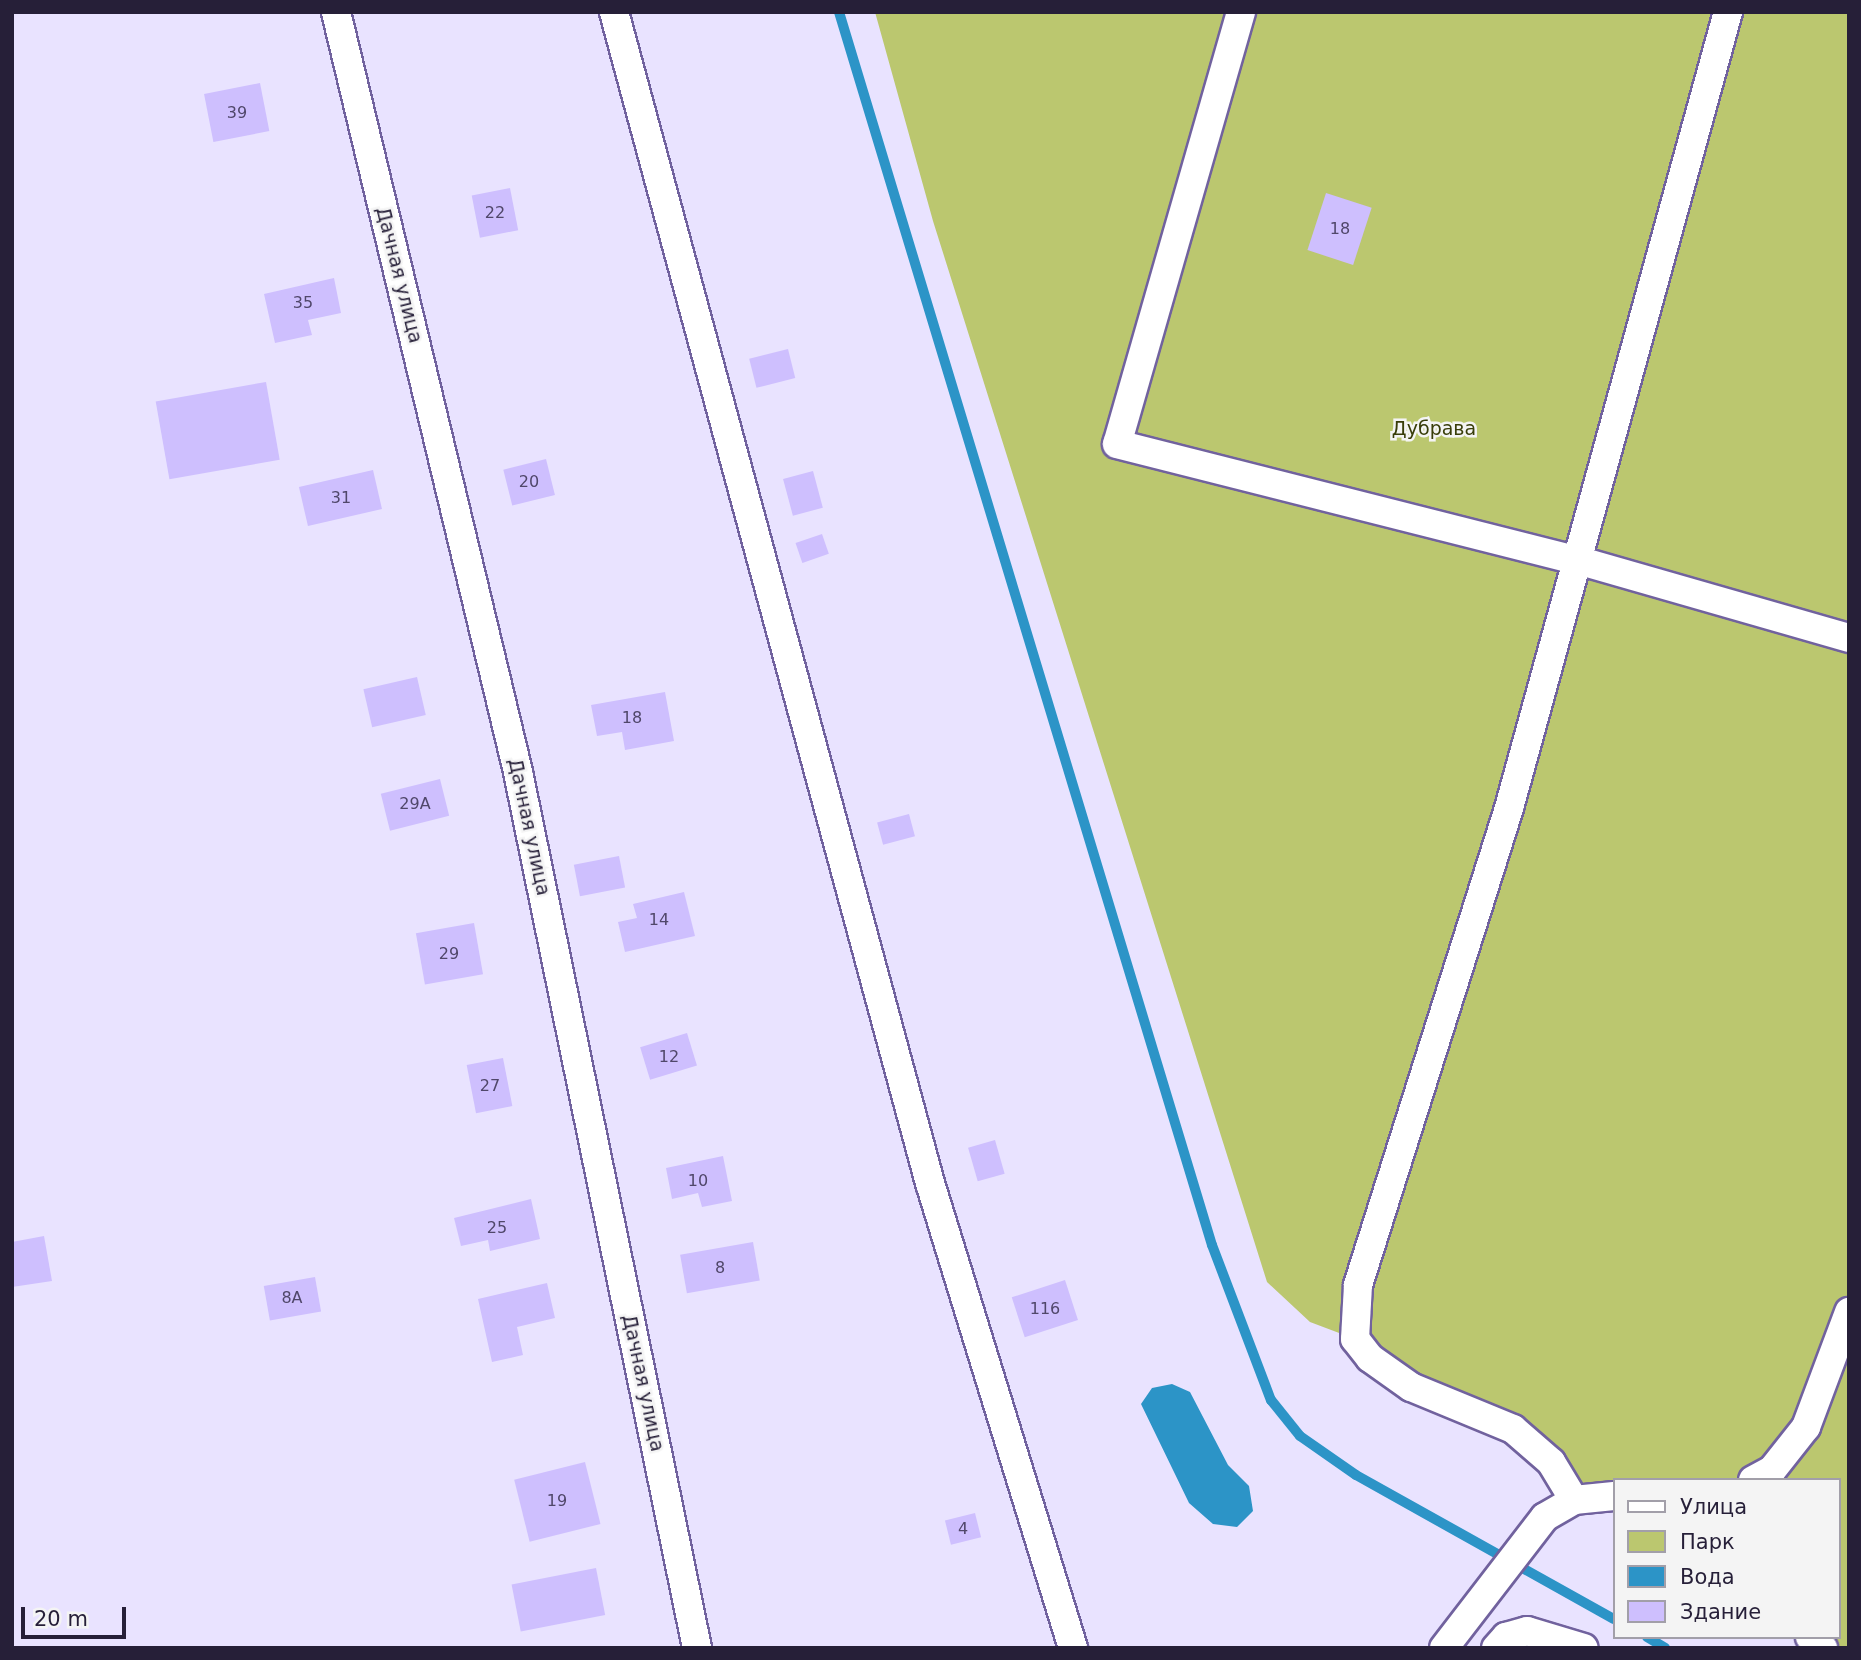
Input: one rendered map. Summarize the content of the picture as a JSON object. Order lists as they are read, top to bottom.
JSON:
{
  "streets": {
    "street": ["Дачная улица"]
  },
  "parks": ["Дубрава"],
  "house_numbers": [
    "39",
    "22",
    "18",
    "35",
    "20",
    "31",
    "18",
    "29А",
    "14",
    "29",
    "12",
    "27",
    "10",
    "25",
    "8",
    "8А",
    "116",
    "19",
    "4"
  ],
  "legend": [
    "Улица",
    "Парк",
    "Вода",
    "Здание"
  ],
  "scale_bar": "20 m"
}
